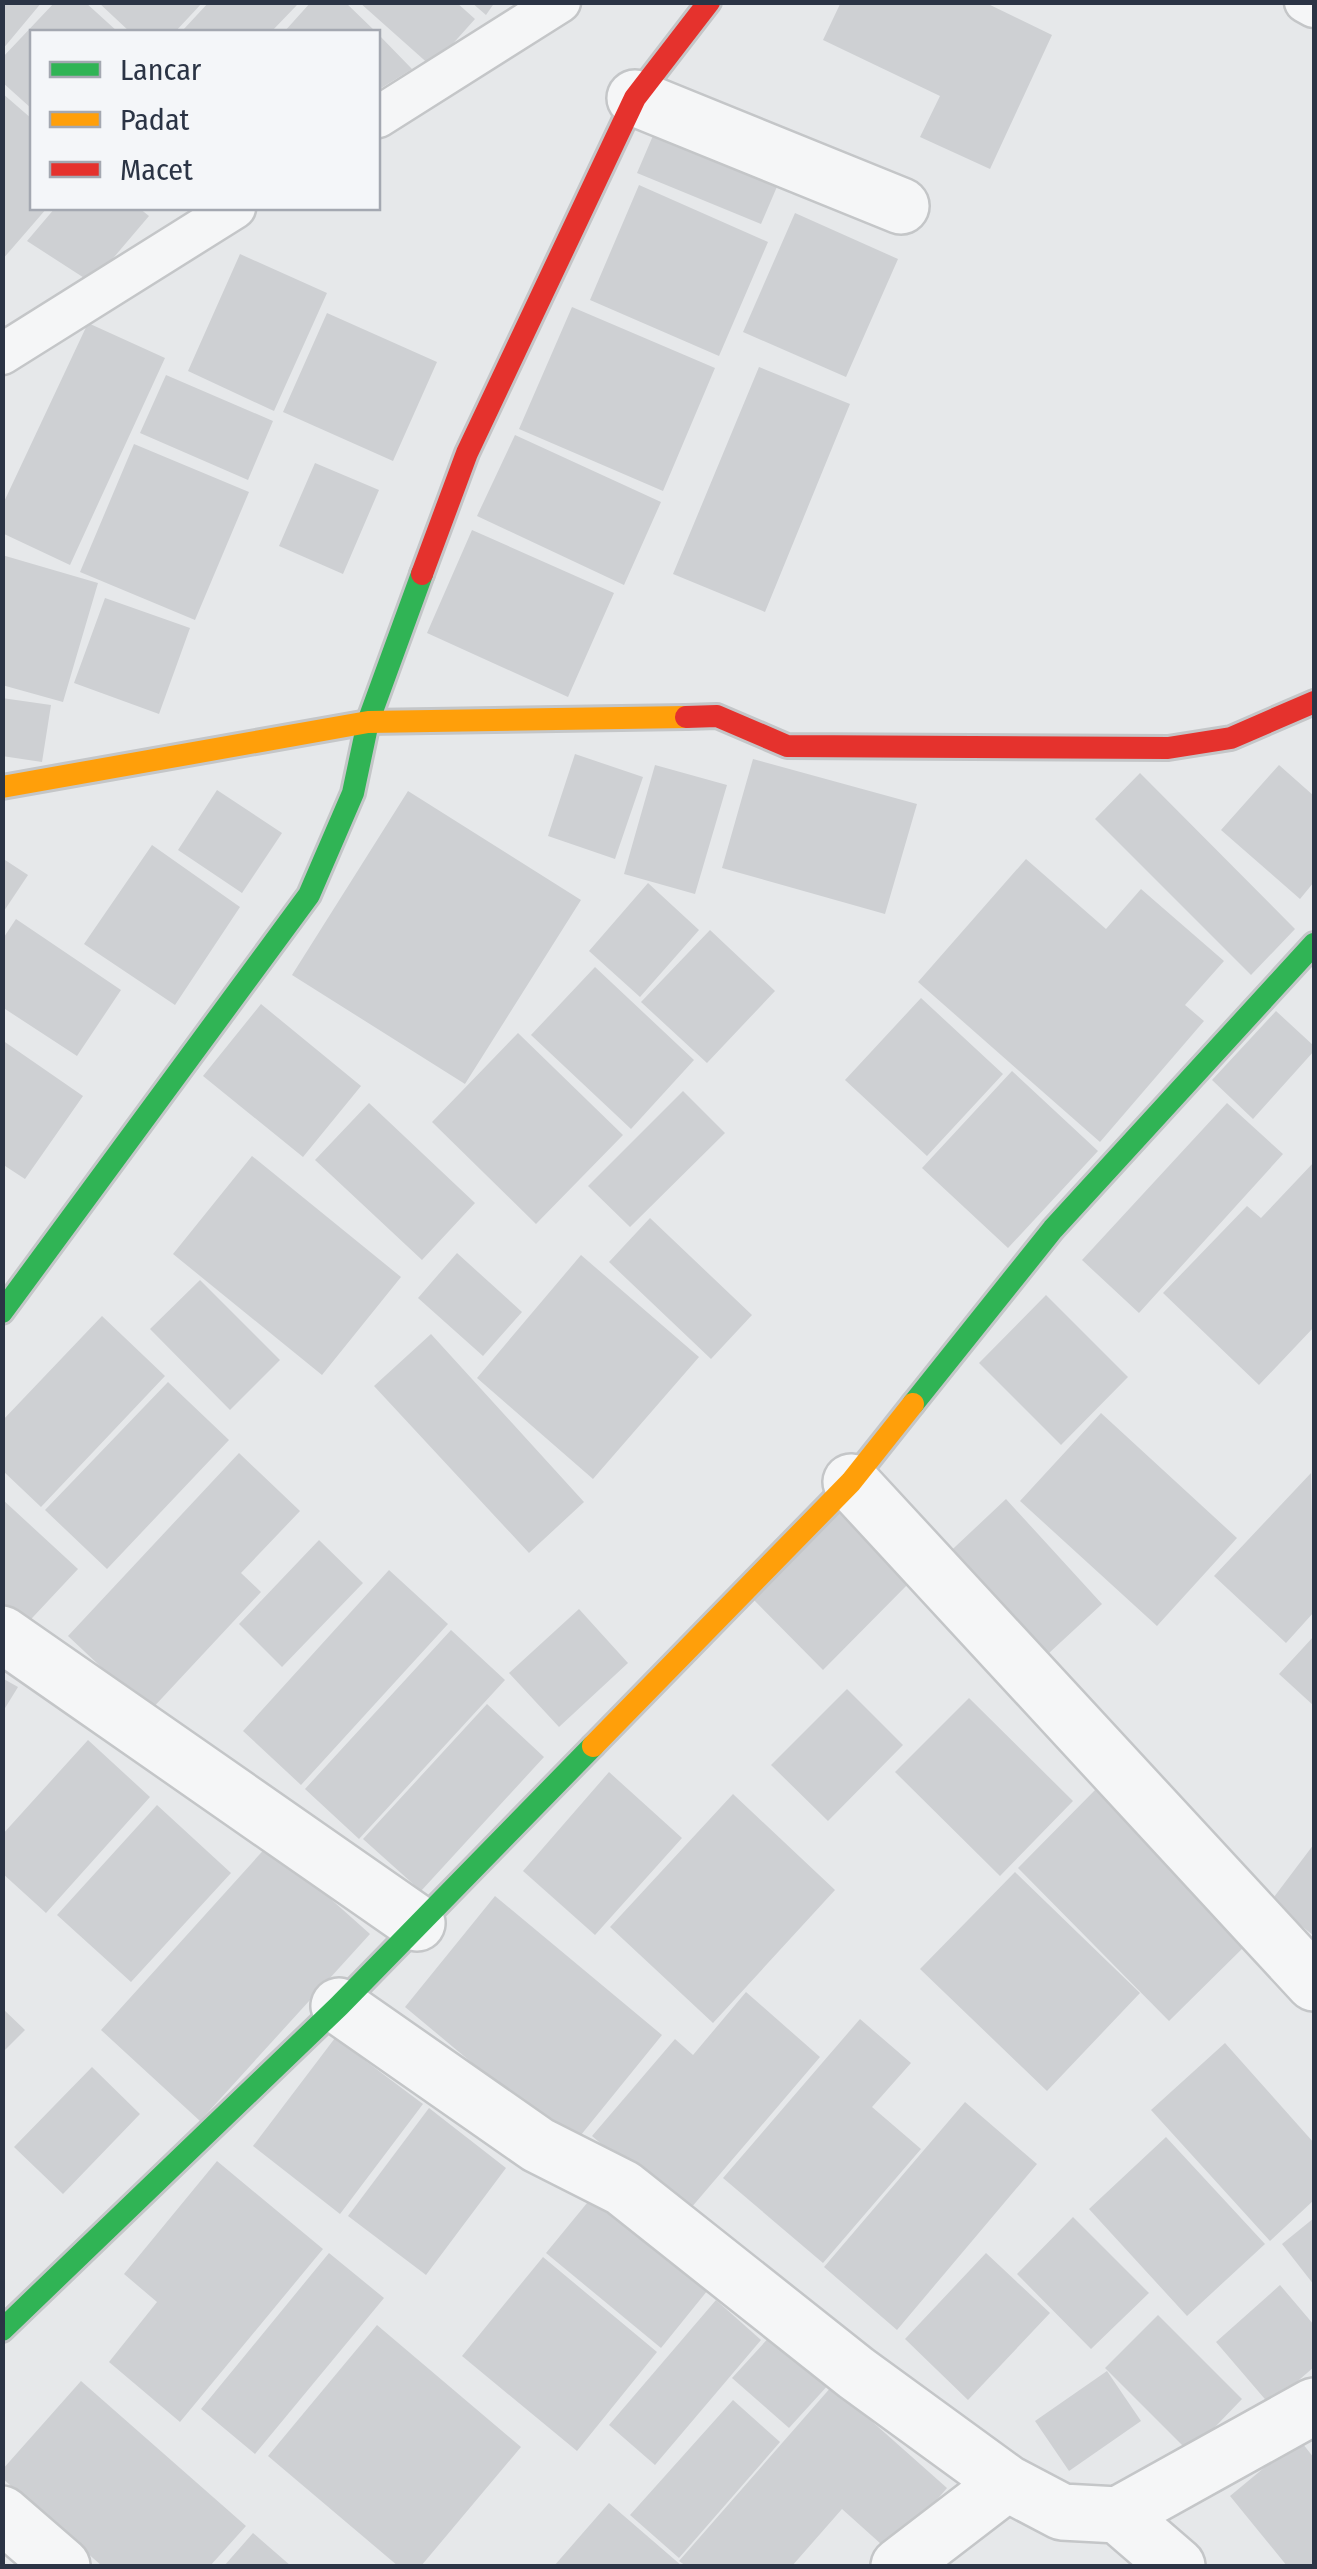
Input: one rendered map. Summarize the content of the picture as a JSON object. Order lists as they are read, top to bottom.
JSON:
{
  "legend": ["Lancar", "Padat", "Macet"]
}
